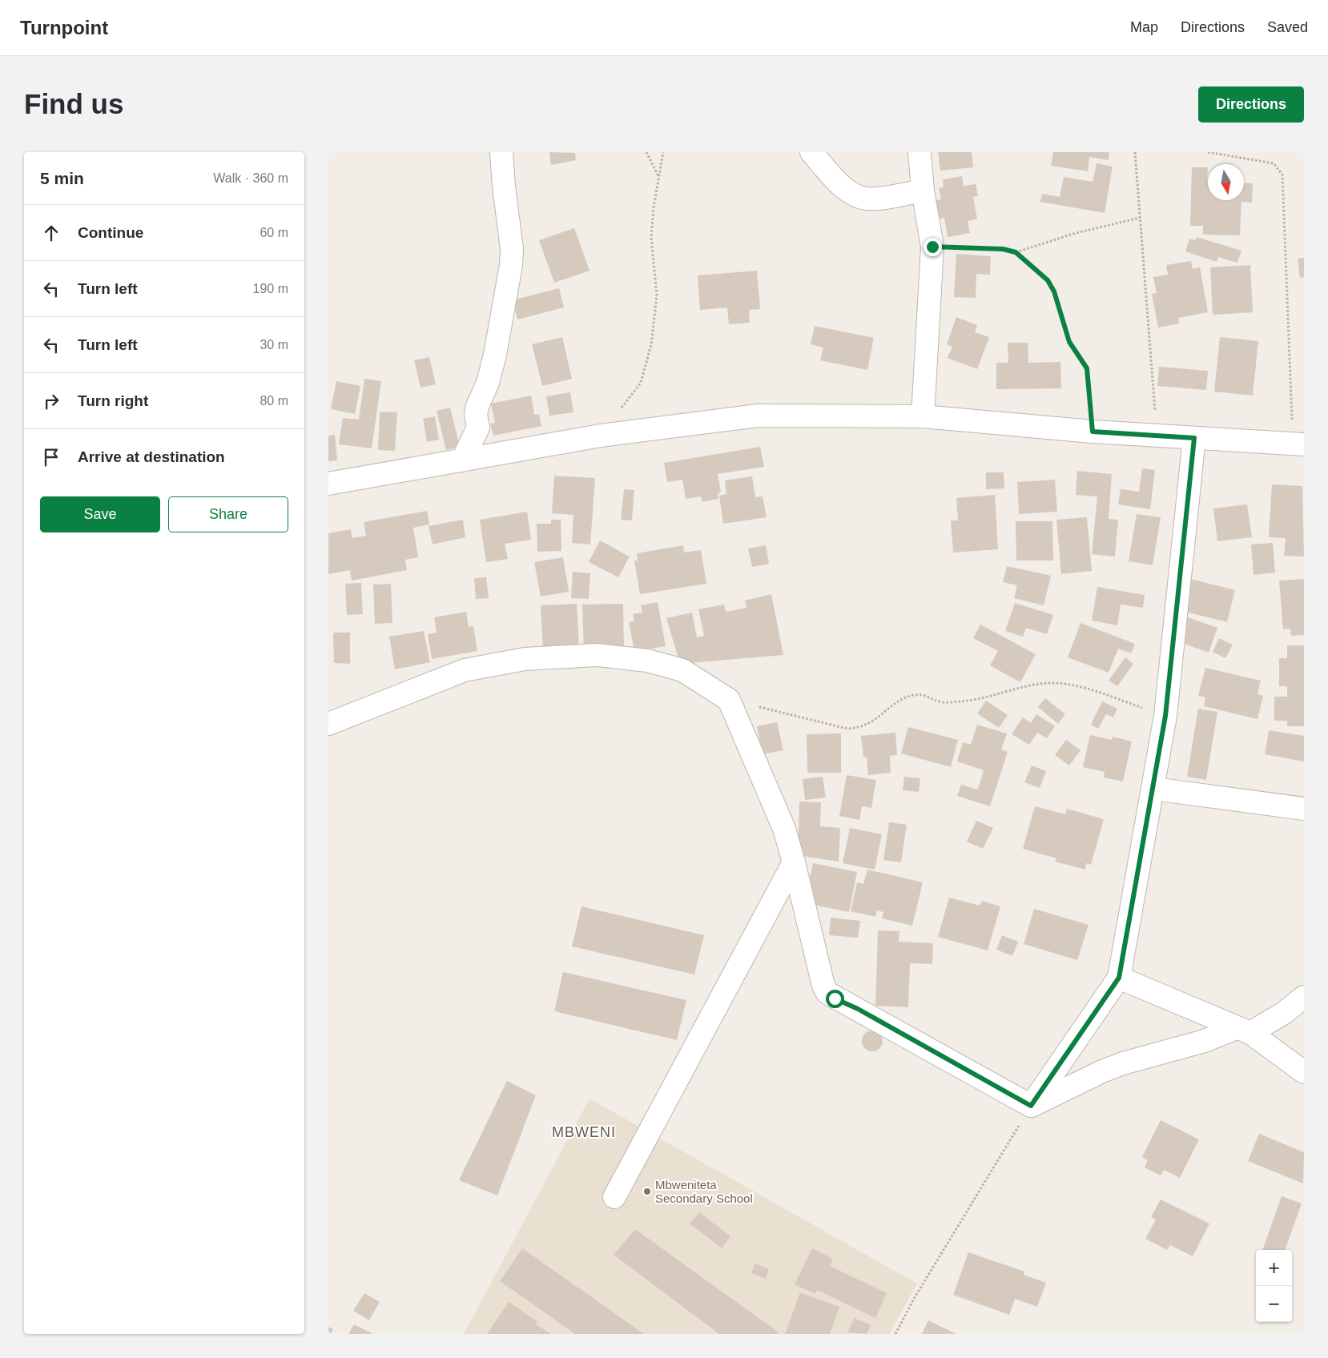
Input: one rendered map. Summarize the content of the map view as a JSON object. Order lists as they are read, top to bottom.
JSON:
{
  "districts": ["MBWENI"],
  "places": ["Mbweniteta Secondary School"],
  "north": "bottom",
  "page": {
    "header": "Turnpoint",
    "nav": ["Map", "Directions", "Saved"],
    "buttons": [
      "Directions",
      ["Save", "Share"]
    ],
    "title": "Find us",
    "heading": ["5 min", "Walk · 360 m"],
    "list": [
      ["Continue", "60 m"],
      ["Turn left", "190 m"],
      ["Turn left", "30 m"],
      ["Turn right", "80 m"],
      "Arrive at destination"
    ],
    "map_buttons": ["+", "−"]
  }
}
